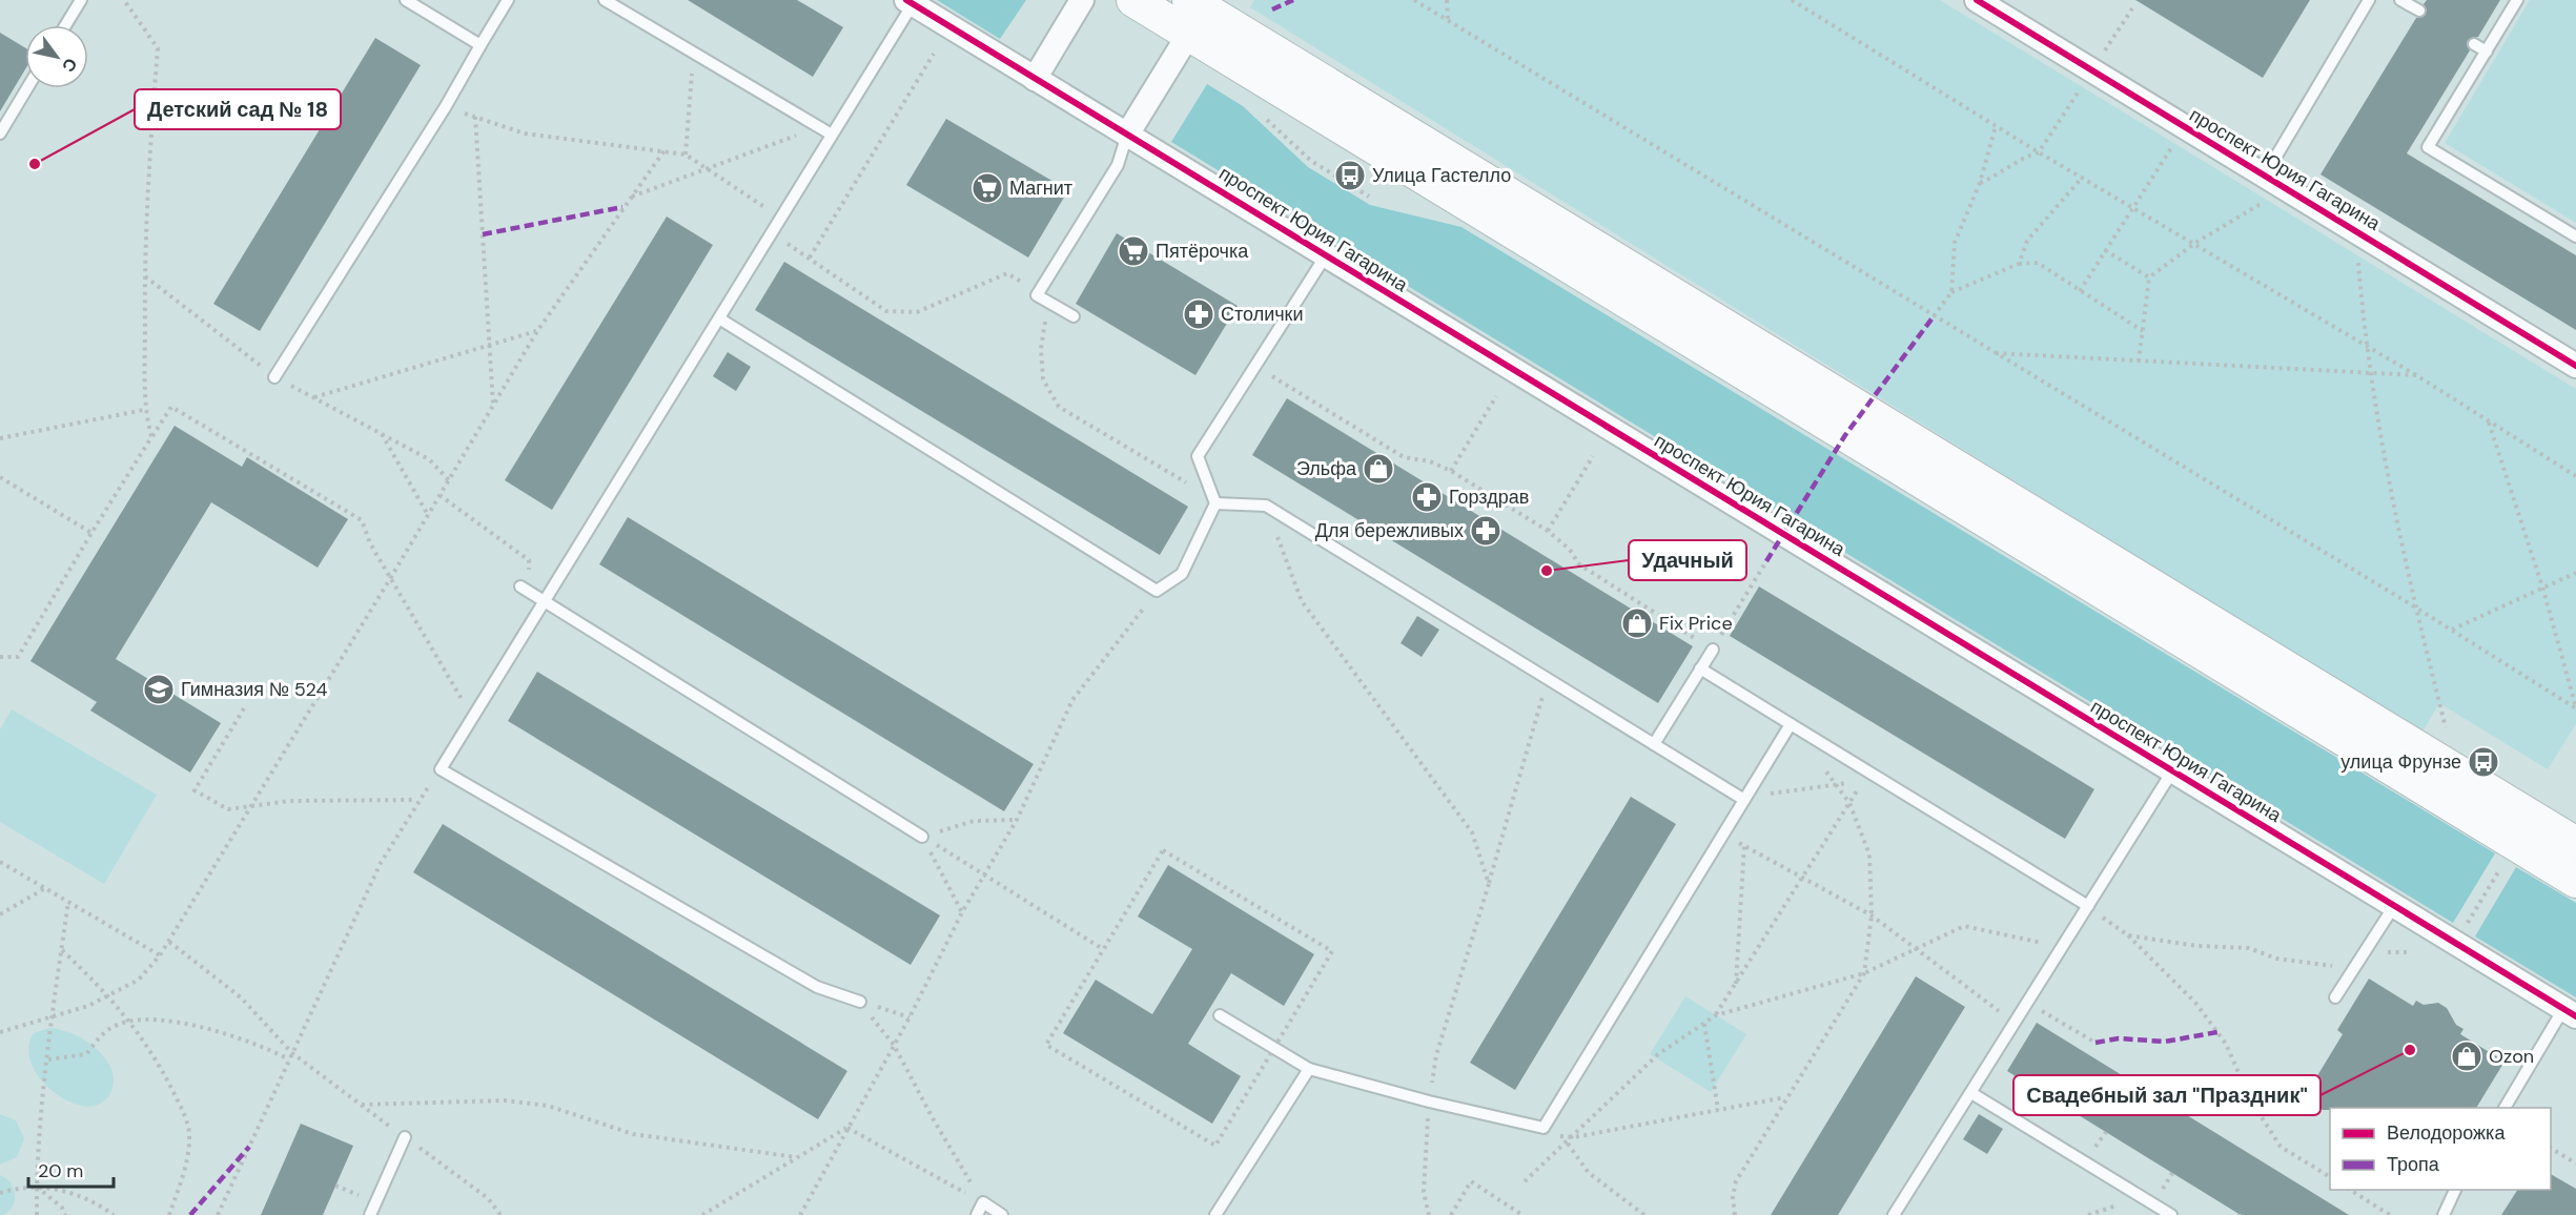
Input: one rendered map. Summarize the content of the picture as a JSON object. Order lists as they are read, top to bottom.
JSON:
{
  "streets": {
    "street": ["проспект Юрия Гагарина"]
  },
  "places": {
    "other": ["Детский сад № 18", "Удачный", "Свадебный зал \"Праздник\""],
    "bus stop": ["Улица Гастелло", "улица Фрунзе"],
    "supermarket": ["Магнит", "Пятёрочка"],
    "pharmacy": ["Столички", "Горздрав", "Для бережливых"],
    "shop": ["Эльфа", "Fix Price", "Ozon"],
    "school or university": ["Гимназия № 524"]
  },
  "legend": ["Велодорожка", "Тропа"],
  "scale_bar": "20 m",
  "north": "bottom right"
}
